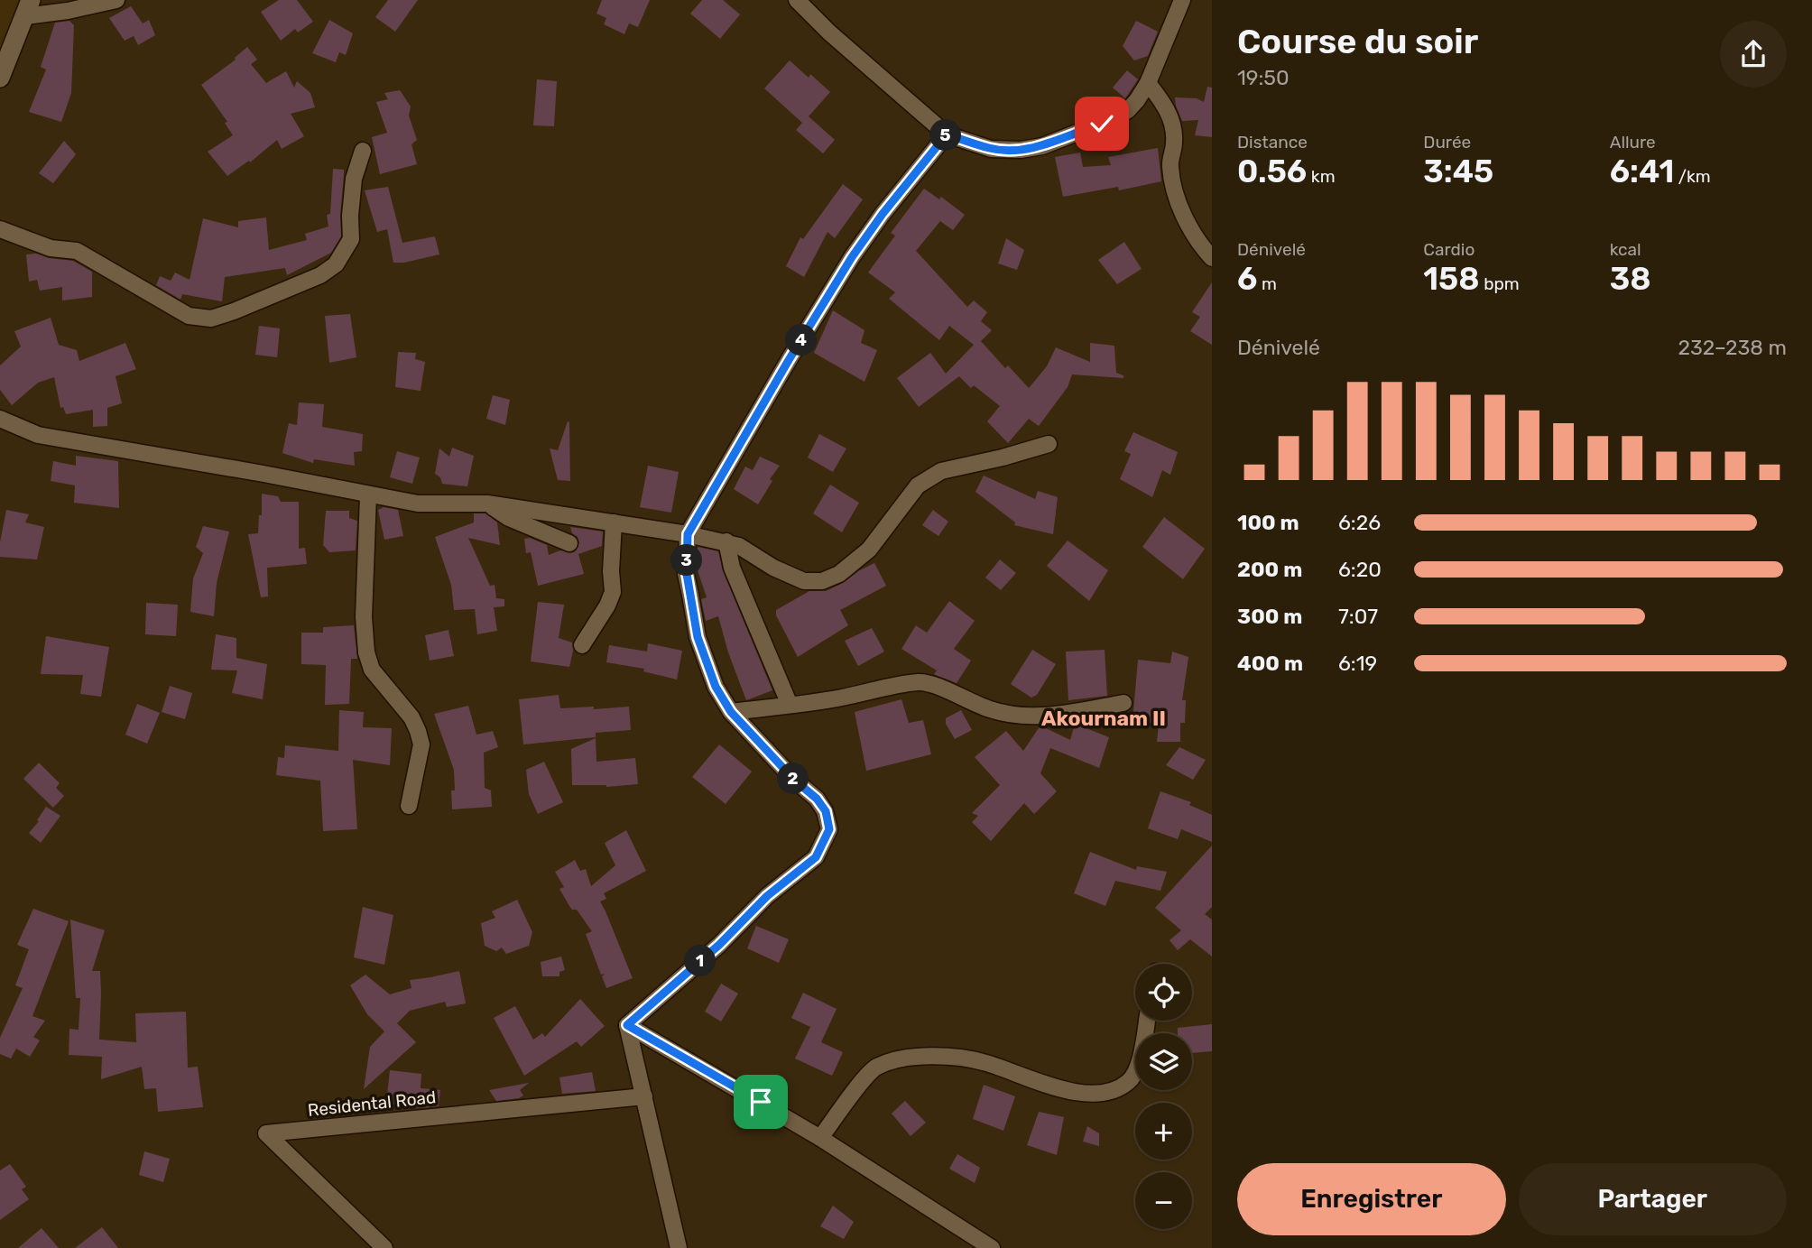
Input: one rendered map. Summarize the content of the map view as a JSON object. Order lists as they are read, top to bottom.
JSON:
{
  "streets": {
    "street": ["Residental Road"]
  },
  "districts": ["Akournam II"],
  "page": {
    "heading": ["Course du soir", "19:50"],
    "stats": [
      ["Distance", "0.56 km"],
      ["Durée", "3:45"],
      ["Allure", "6:41 /km"],
      ["Dénivelé", "6 m"],
      ["Cardio", "158 bpm"],
      ["kcal", "38"]
    ],
    "pins": [
      "5",
      "4",
      "3",
      "2",
      "1"
    ],
    "chart": ["Dénivelé", "232–238 m"],
    "list": [
      {
        "name": "100 m",
        "note": "6:26"
      },
      {
        "name": "200 m",
        "note": "6:20"
      },
      {
        "name": "300 m",
        "note": "7:07"
      },
      {
        "name": "400 m",
        "note": "6:19"
      }
    ],
    "map_buttons": ["+", "−"],
    "buttons": ["Enregistrer", "Partager"]
  }
}
